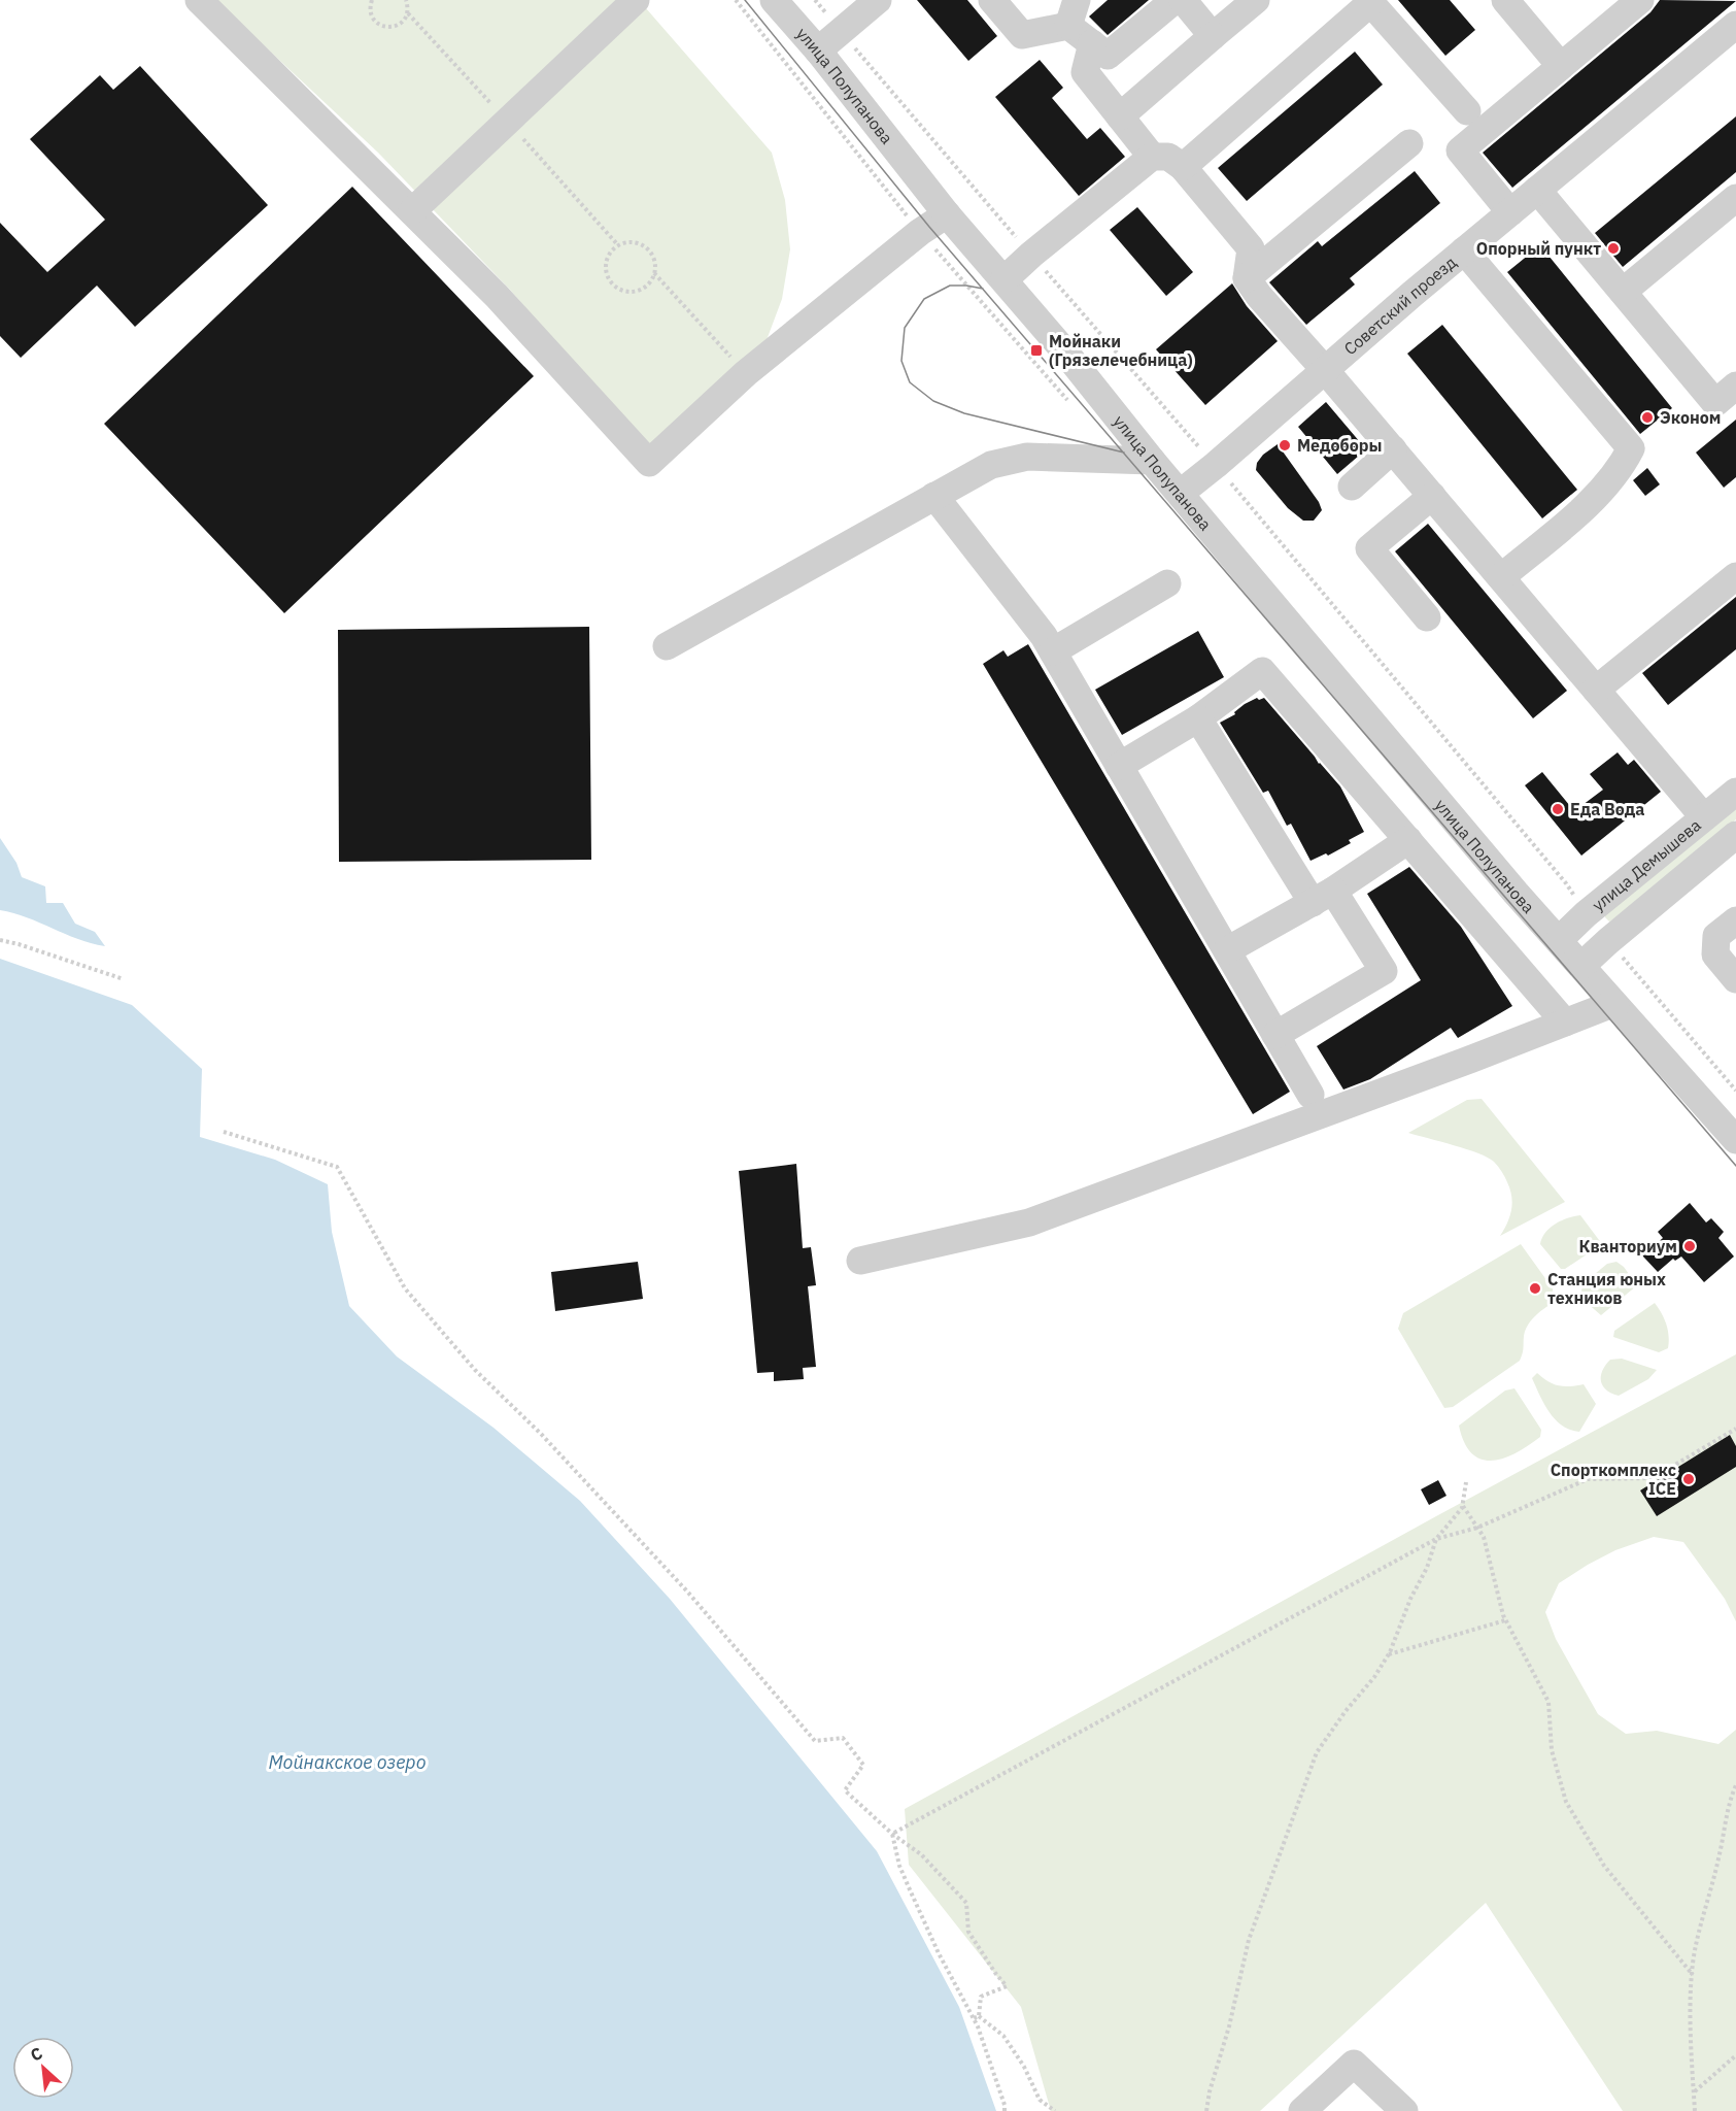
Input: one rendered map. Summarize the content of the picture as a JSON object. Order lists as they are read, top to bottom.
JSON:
{
  "streets": {
    "street": ["улица Полупанова", "Советский проезд", "улица Демышева"]
  },
  "crossings": [
    ["улица Полупанова", "Советский проезд"],
    ["улица Полупанова", "улица Демышева"]
  ],
  "water": ["Мойнакское озеро"],
  "places": {
    "other": [
      "Опорный пункт",
      "Эконом",
      "Медоборы",
      "Еда Вода",
      "Кванториум",
      "Станция юных техников",
      "Спорткомплекс ICE"
    ],
    "transit": ["Мойнаки (Грязелечебница)"]
  },
  "north": "top left"
}
